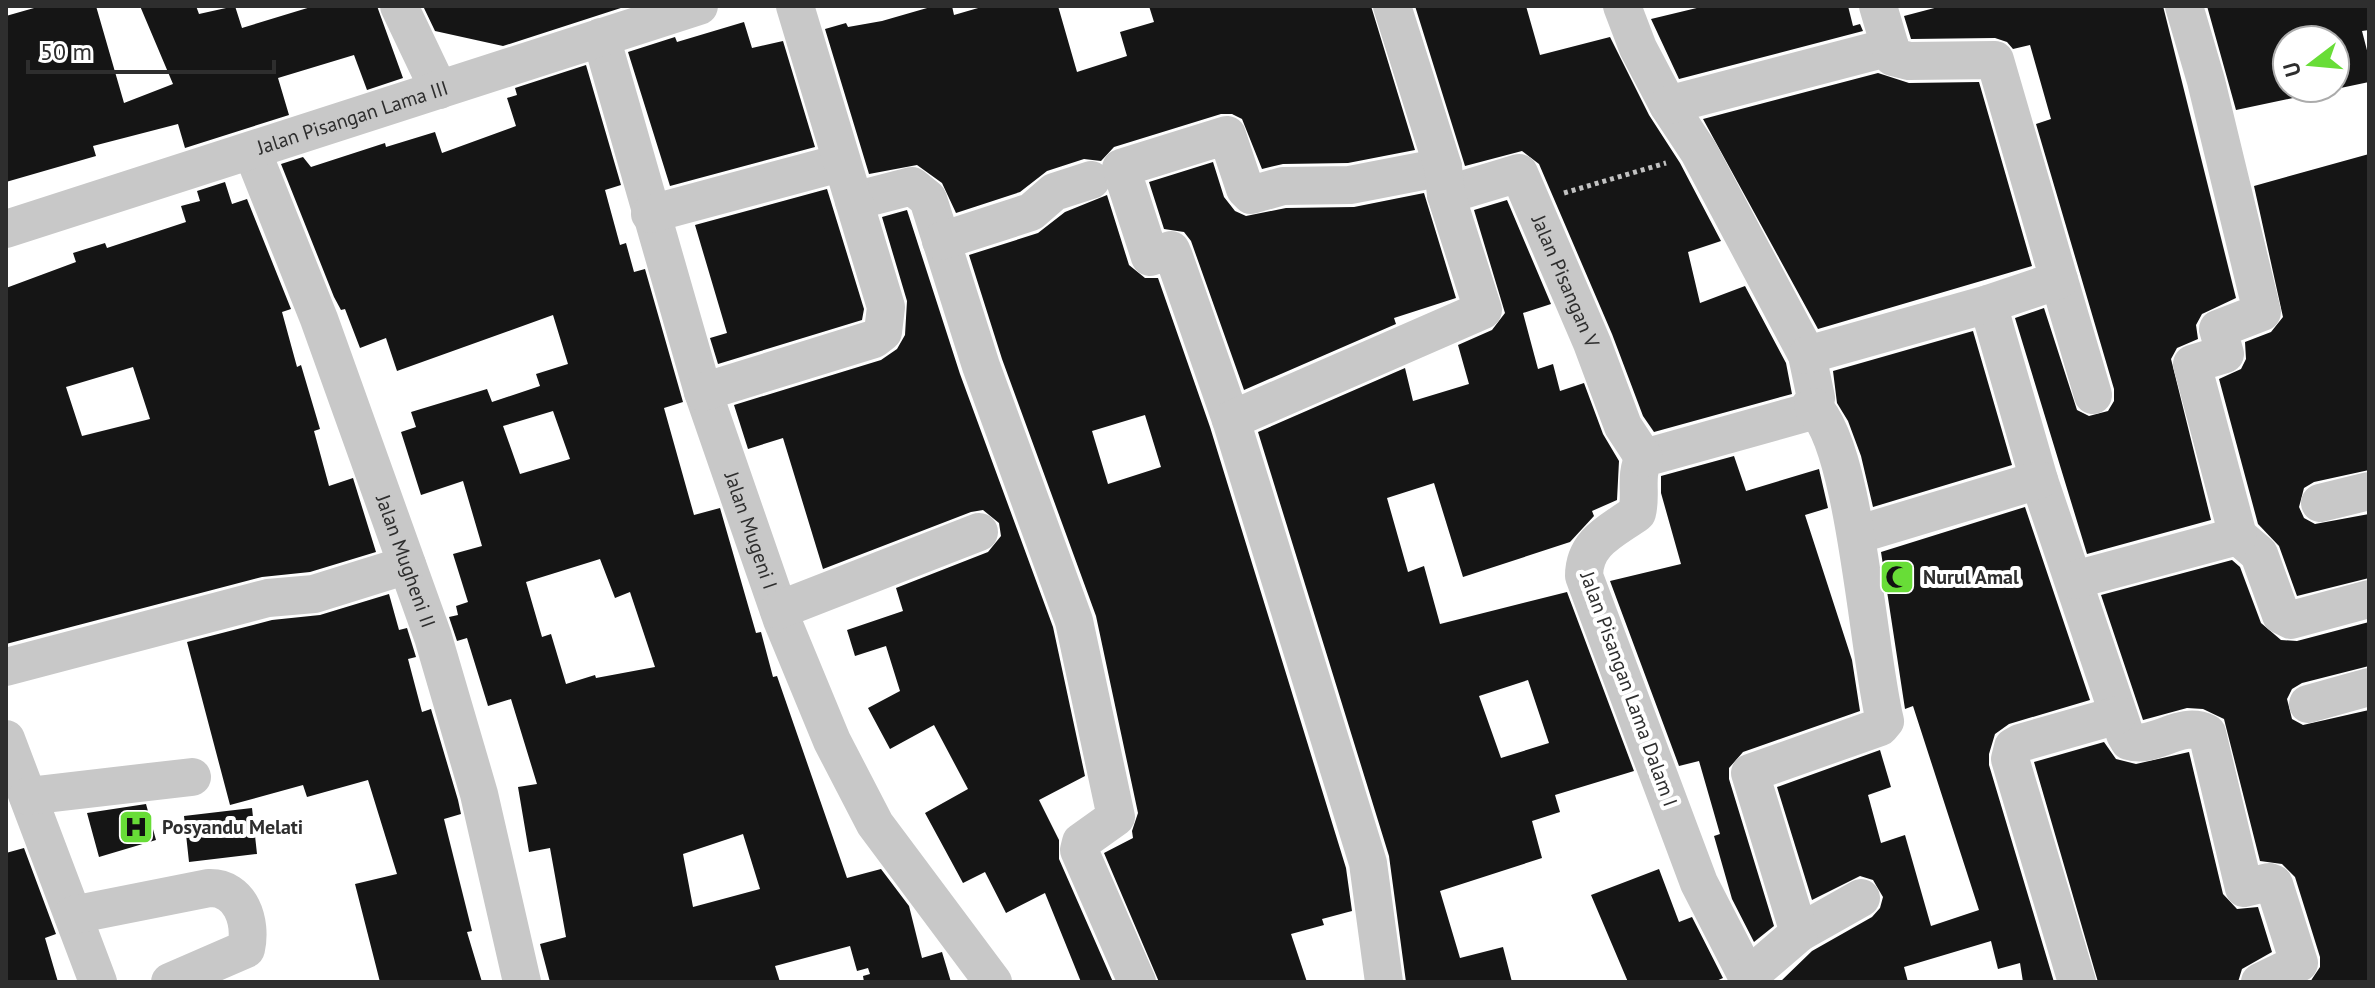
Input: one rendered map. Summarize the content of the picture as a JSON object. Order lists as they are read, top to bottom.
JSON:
{
  "streets": {
    "street": [
      "Jalan Pisangan Lama III",
      "Jalan Pisangan V",
      "Jalan Mugeni I",
      "Jalan Mugheni II",
      "Jalan Pisangan Lama Dalam I"
    ]
  },
  "crossings": [
    ["Jalan Pisangan Lama III", "Jalan Mugeni I"],
    ["Jalan Pisangan Lama III", "Jalan Mugheni II"],
    ["Jalan Pisangan V", "Jalan Pisangan Lama Dalam I"]
  ],
  "places": {
    "mosque": ["Nurul Amal"],
    "hospital": ["Posyandu Melati"]
  },
  "scale_bar": "50 m",
  "north": "left"
}
